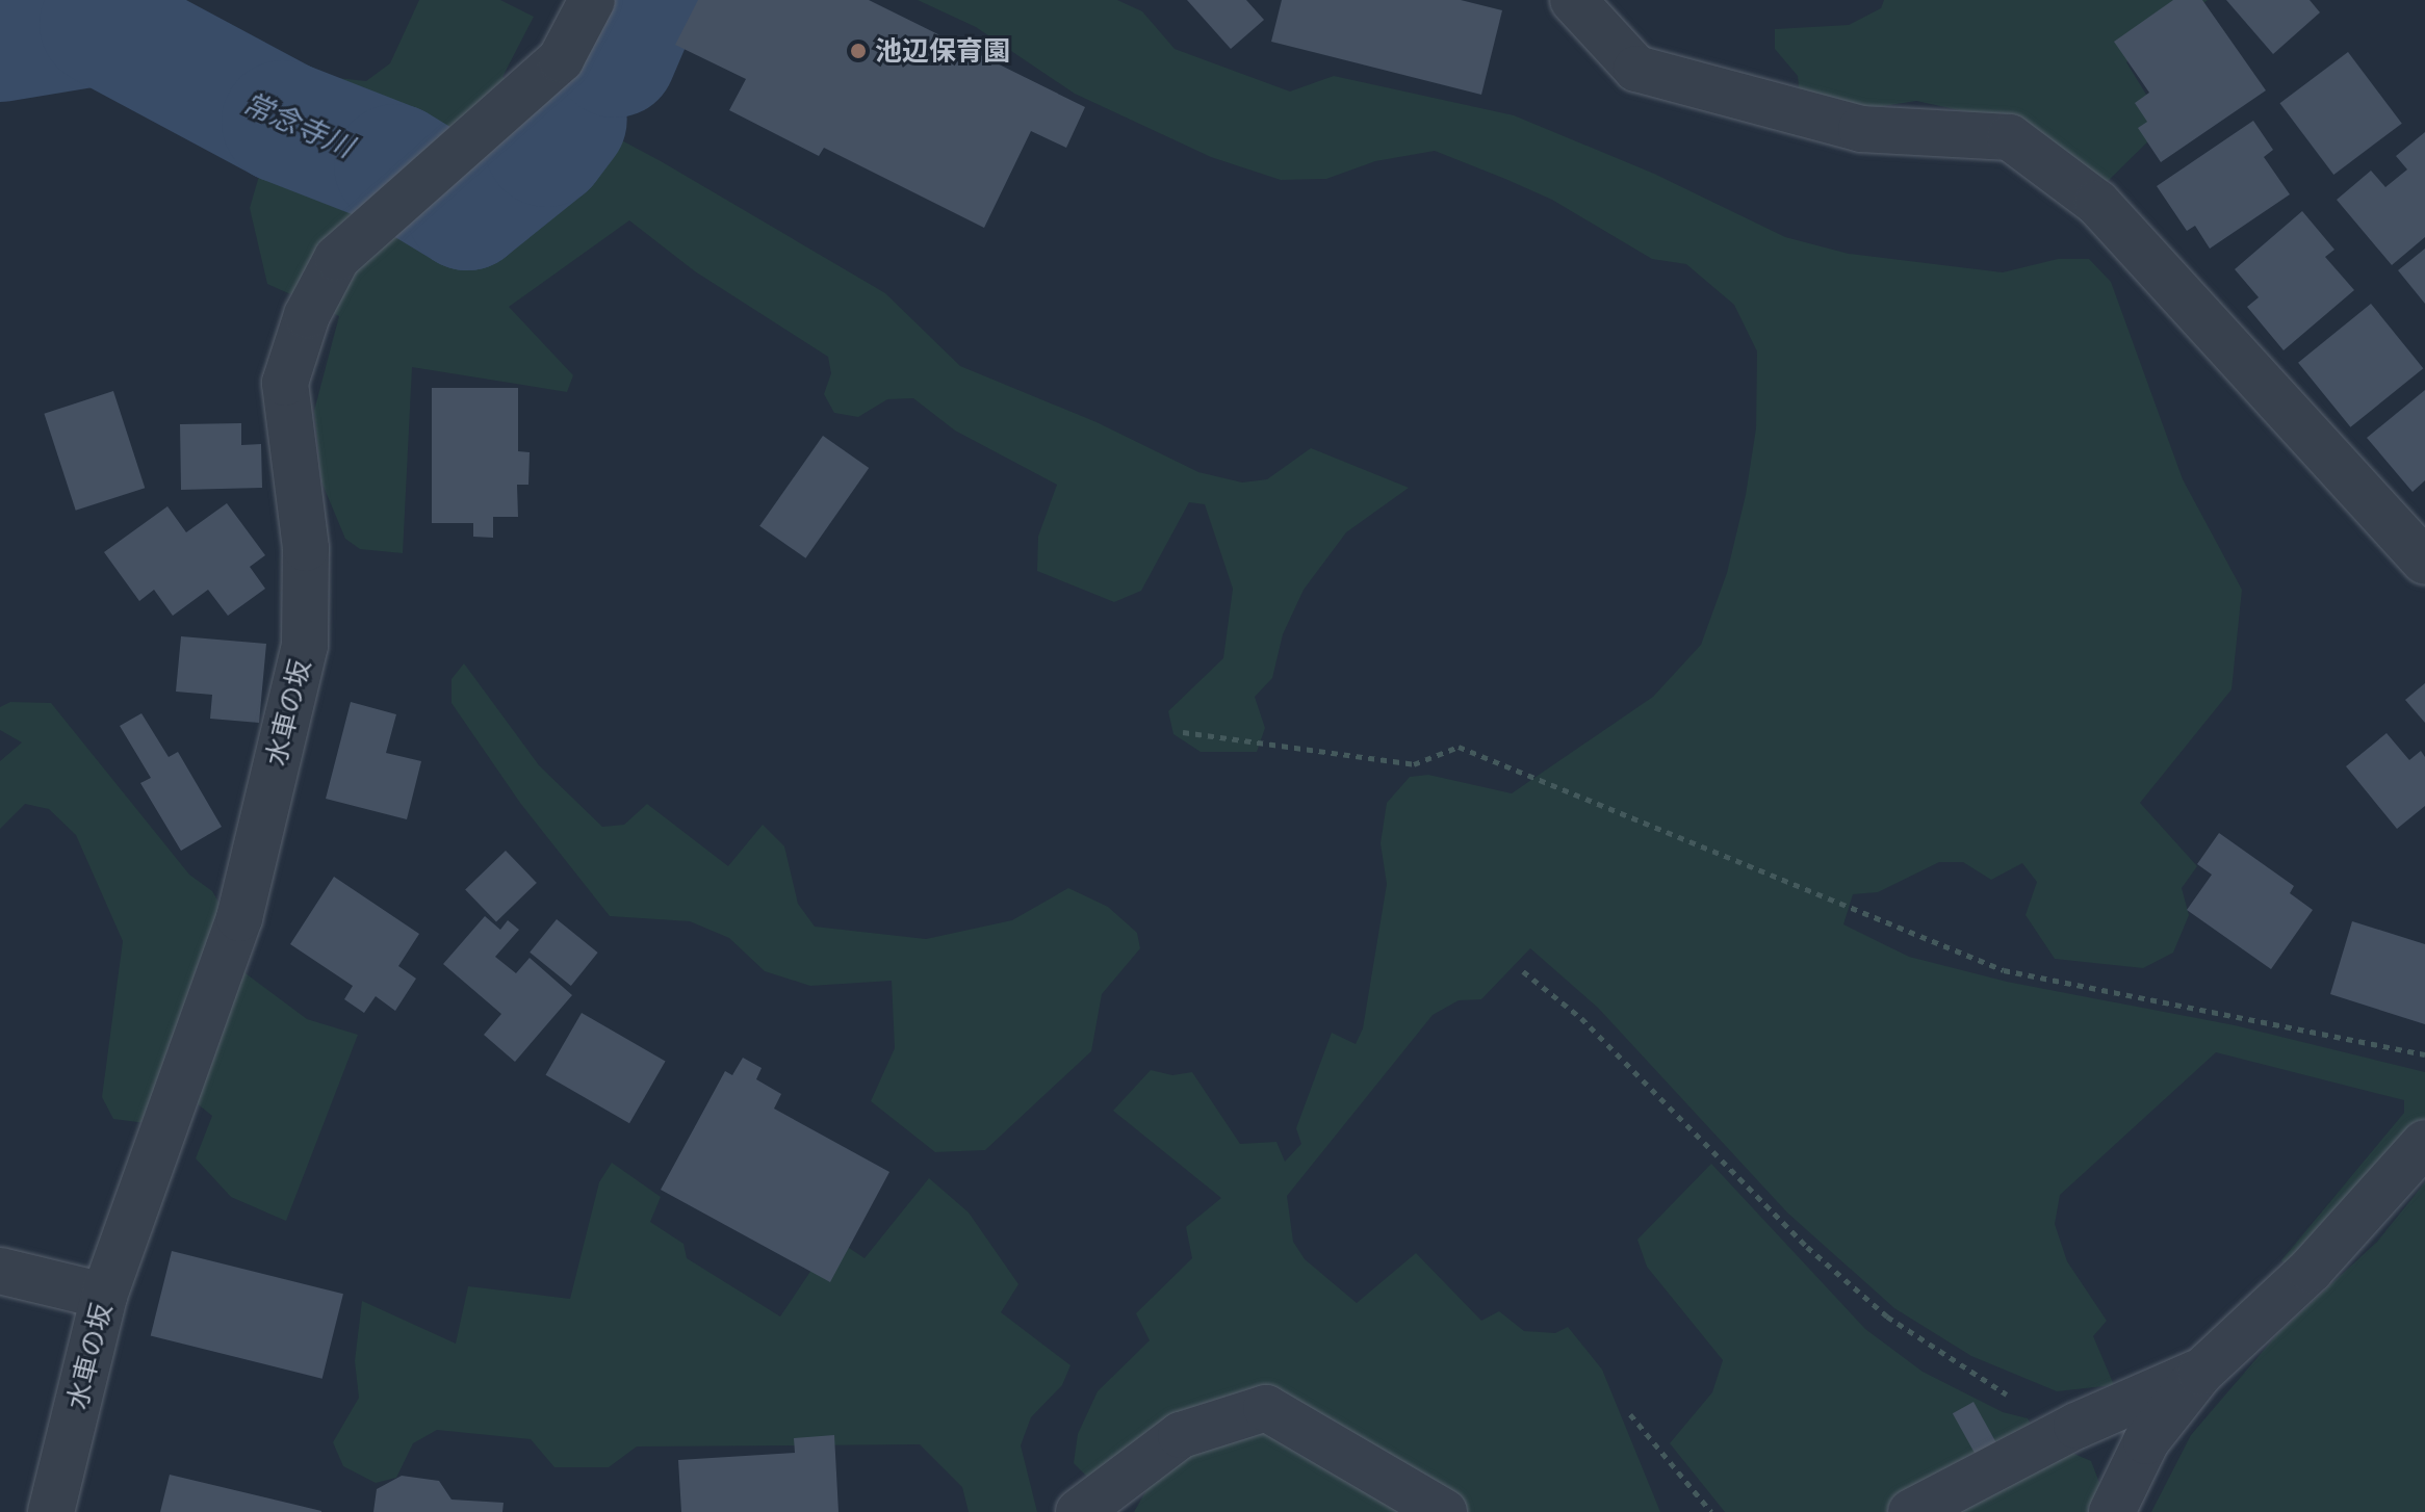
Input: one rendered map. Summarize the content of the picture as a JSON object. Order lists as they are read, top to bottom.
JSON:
{
  "streets": {
    "street": ["水車の坂"]
  },
  "water": ["常念寺川"],
  "places": ["池辺保育園"]
}
